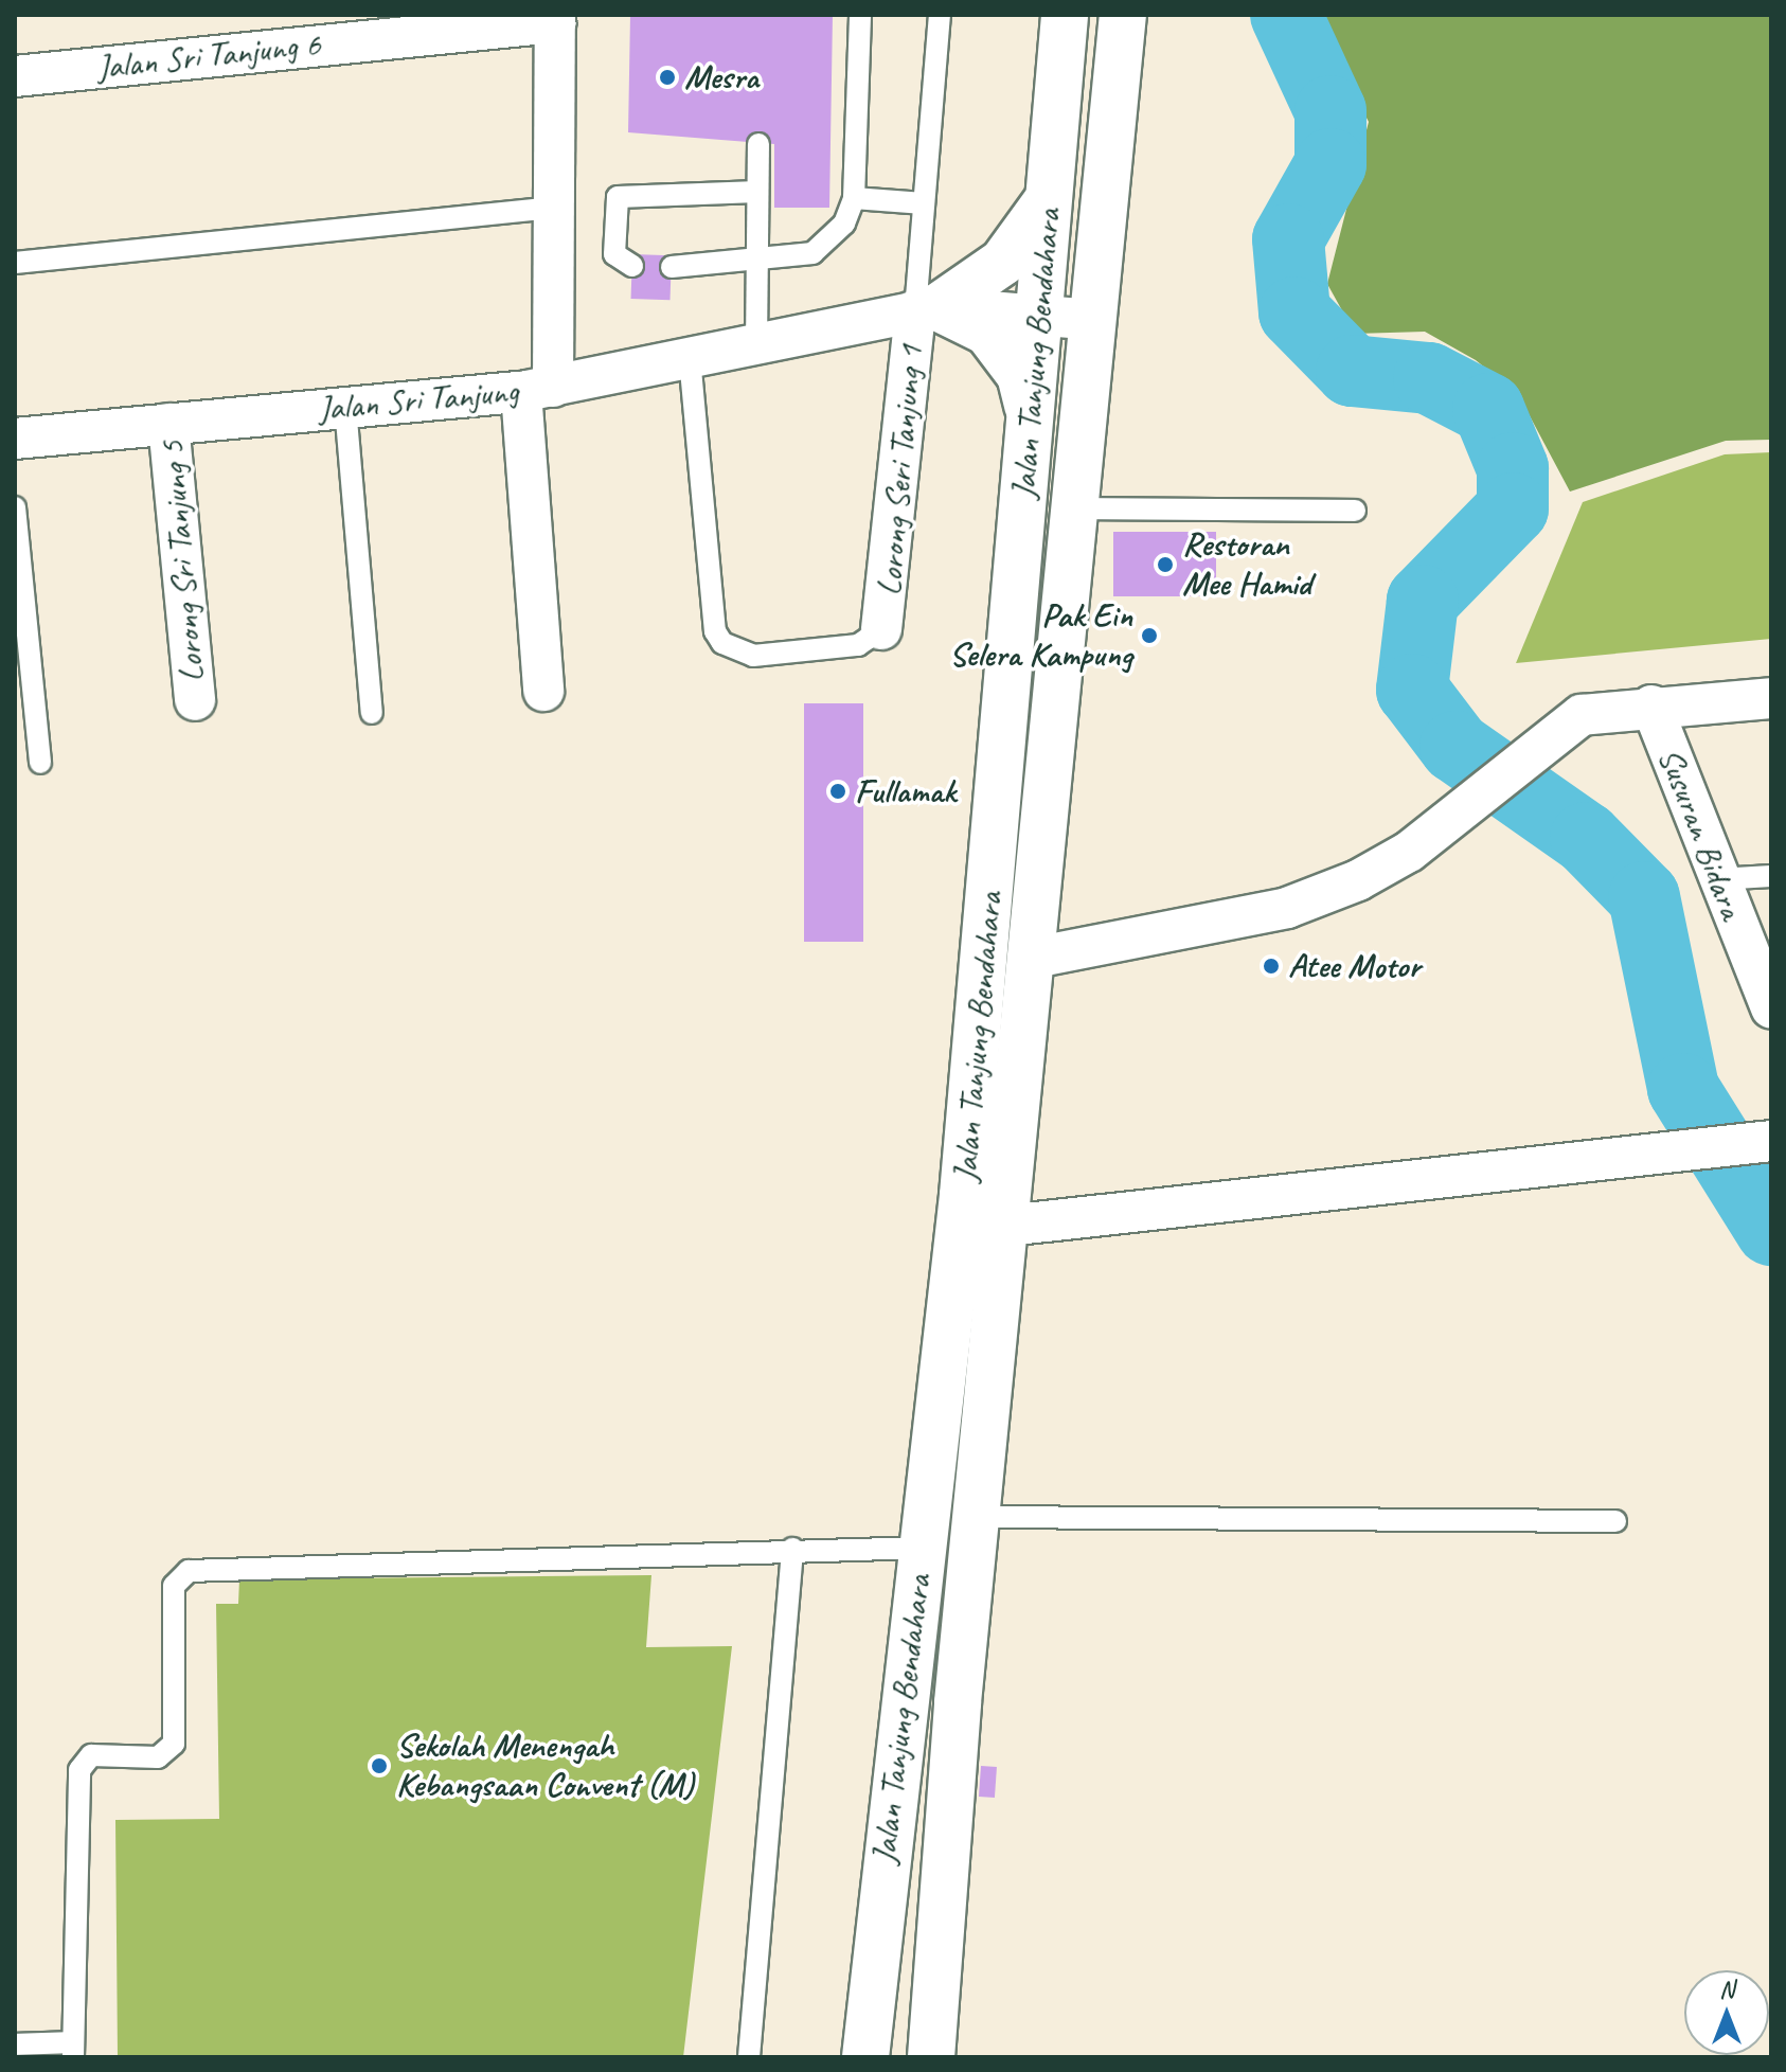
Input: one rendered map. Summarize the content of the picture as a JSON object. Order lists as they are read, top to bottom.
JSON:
{
  "streets": {
    "main road": ["Jalan Tanjung Bendahara"],
    "street": [
      "Jalan Sri Tanjung 6",
      "Jalan Sri Tanjung",
      "Lorong Seri Tanjung 1",
      "Lorong Sri Tanjung 5",
      "Susuran Bidara"
    ]
  },
  "crossings": [
    ["Jalan Sri Tanjung 6", "Jalan Sri Tanjung"],
    ["Jalan Sri Tanjung", "Lorong Sri Tanjung 5"]
  ],
  "places": [
    "Mesra",
    "Restoran Mee Hamid",
    "Pak Ein Selera Kampung",
    "Fullamak",
    "Atee Motor",
    "Sekolah Menengah Kebangsaan Convent (M)"
  ],
  "north": "top"
}
